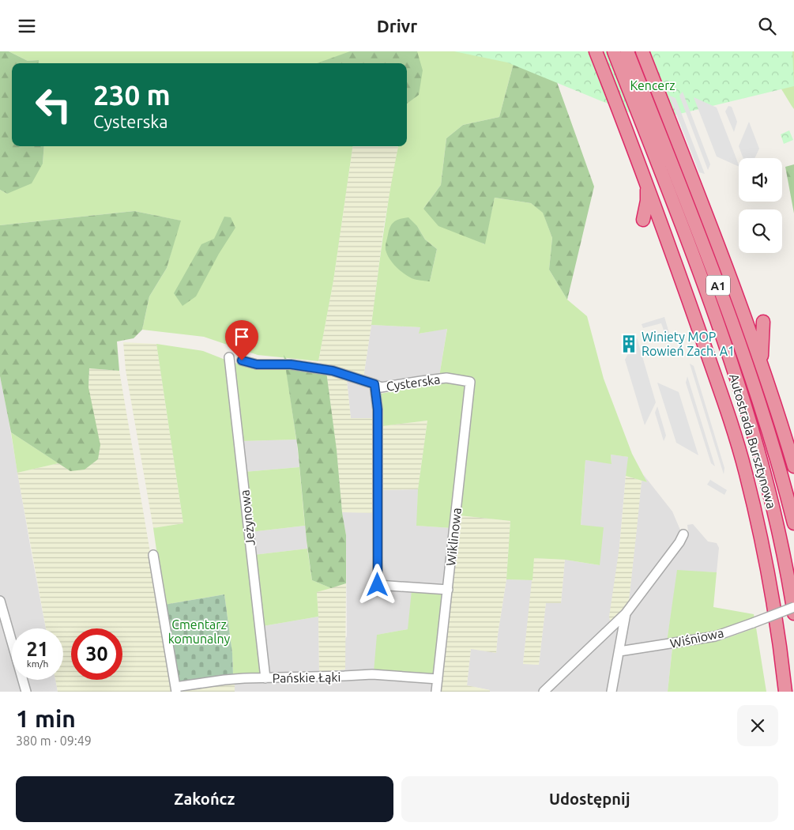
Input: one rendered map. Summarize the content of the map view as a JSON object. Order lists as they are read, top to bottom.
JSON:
{
  "streets": {
    "highway": ["A1", "Autostrada Bursztynowa"],
    "street": [
      "Cysterska",
      "Jeżynowa",
      "Wiklinowa",
      "Wiśniowa",
      "Pańskie Łąki"
    ]
  },
  "crossings": [
    ["Cysterska", "Wiklinowa"],
    ["Jeżynowa", "Pańskie Łąki"],
    ["Wiklinowa", "Pańskie Łąki"]
  ],
  "parks": ["Kencerz", "Cmentarz komunalny"],
  "places": {
    "building": ["Winiety MOP Rowień Zach. A1"]
  },
  "page": {
    "header": "Drivr",
    "turn": ["230 m", "Cysterska"],
    "speed": "21 km/h",
    "limit": "30",
    "heading": ["1 min", "380 m · 09:49"],
    "buttons": ["Zakończ", "Udostępnij"]
  }
}
